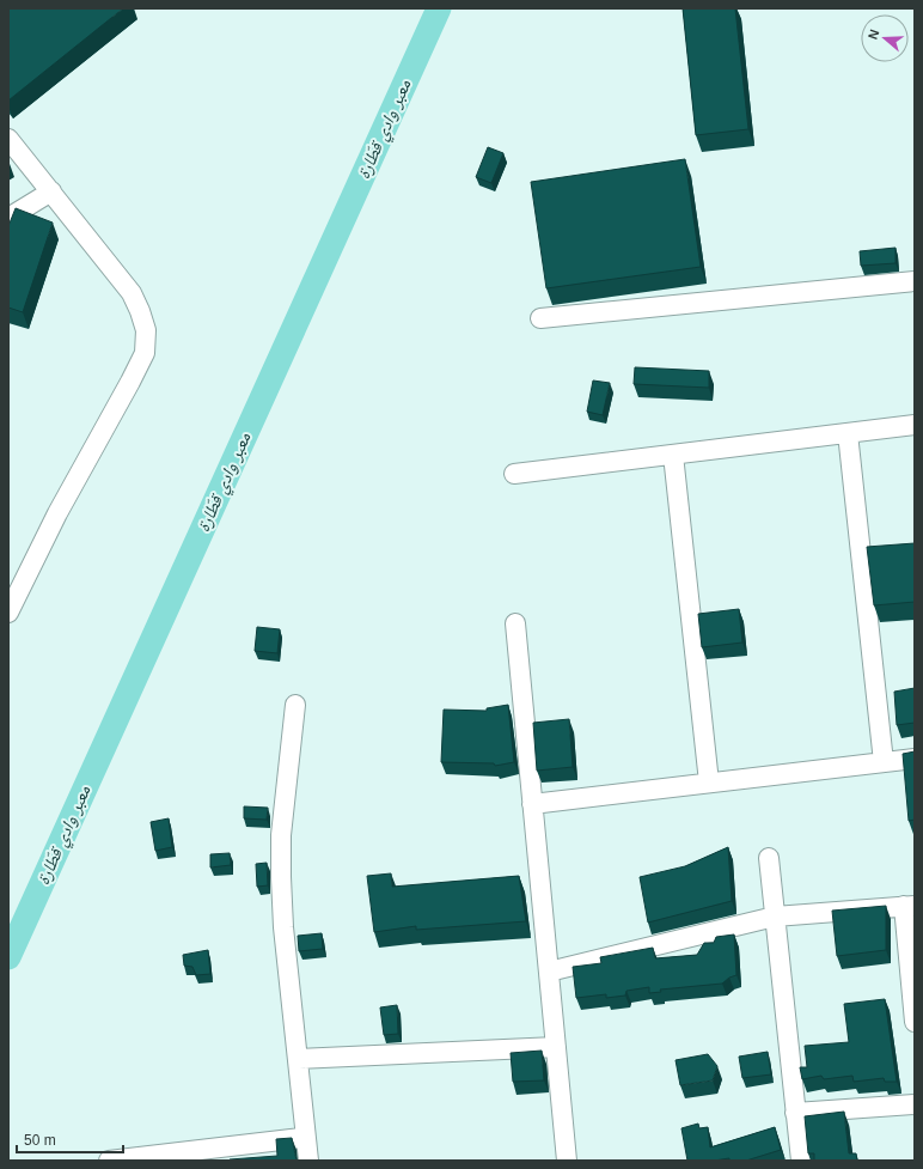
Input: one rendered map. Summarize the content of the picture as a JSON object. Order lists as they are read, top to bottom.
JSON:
{
  "water": ["معبر وادي قطّارة"],
  "scale_bar": "50 m",
  "north": "left"
}
